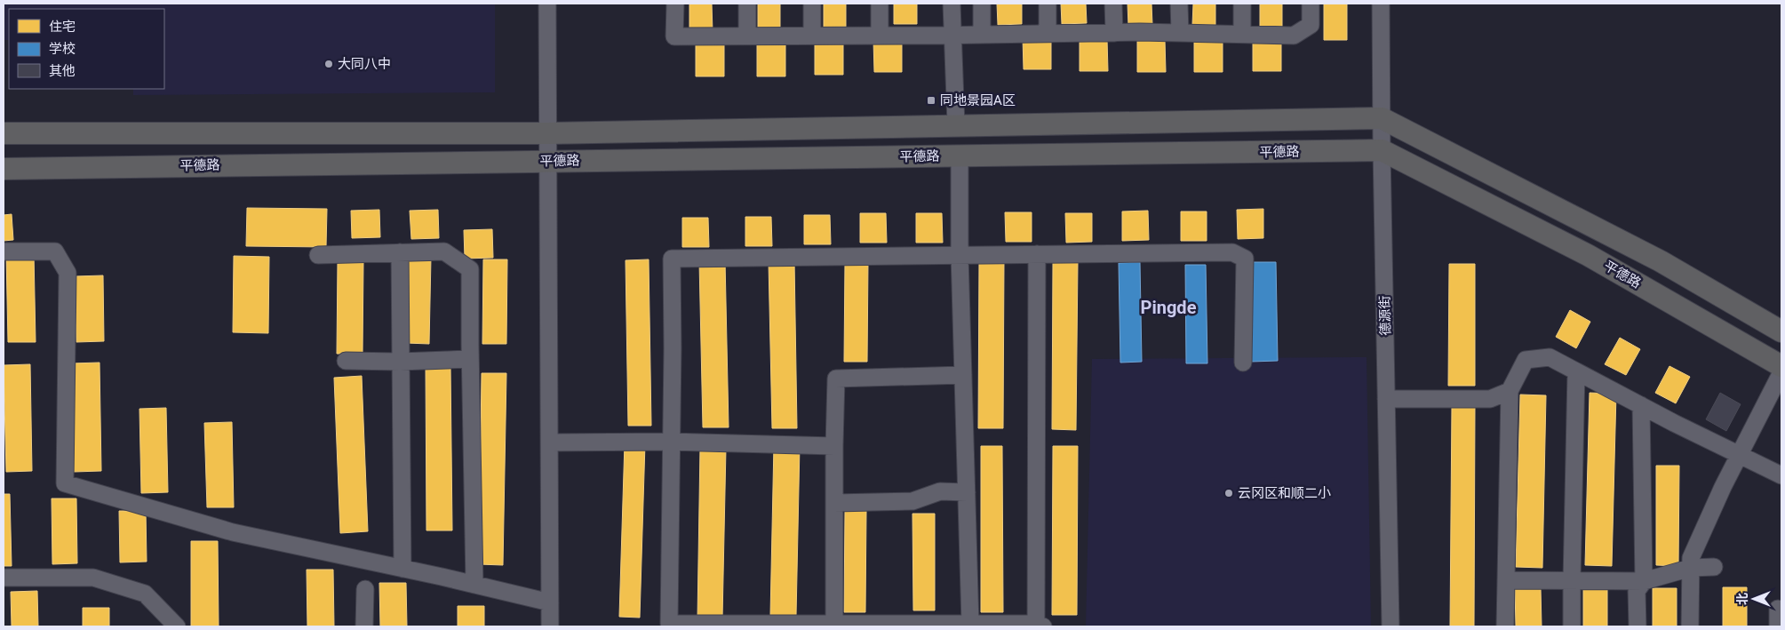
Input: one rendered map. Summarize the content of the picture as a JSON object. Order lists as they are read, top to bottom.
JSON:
{
  "streets": {
    "main road": ["平德路"],
    "street": ["德源街"]
  },
  "crossings": [
    ["平德路", "德源街"]
  ],
  "districts": ["Pingde"],
  "places": {
    "other": ["大同八中", "云冈区和顺二小"],
    "transit": ["同地景园A区"]
  },
  "legend": ["住宅", "学校", "其他"],
  "north": "left"
}
